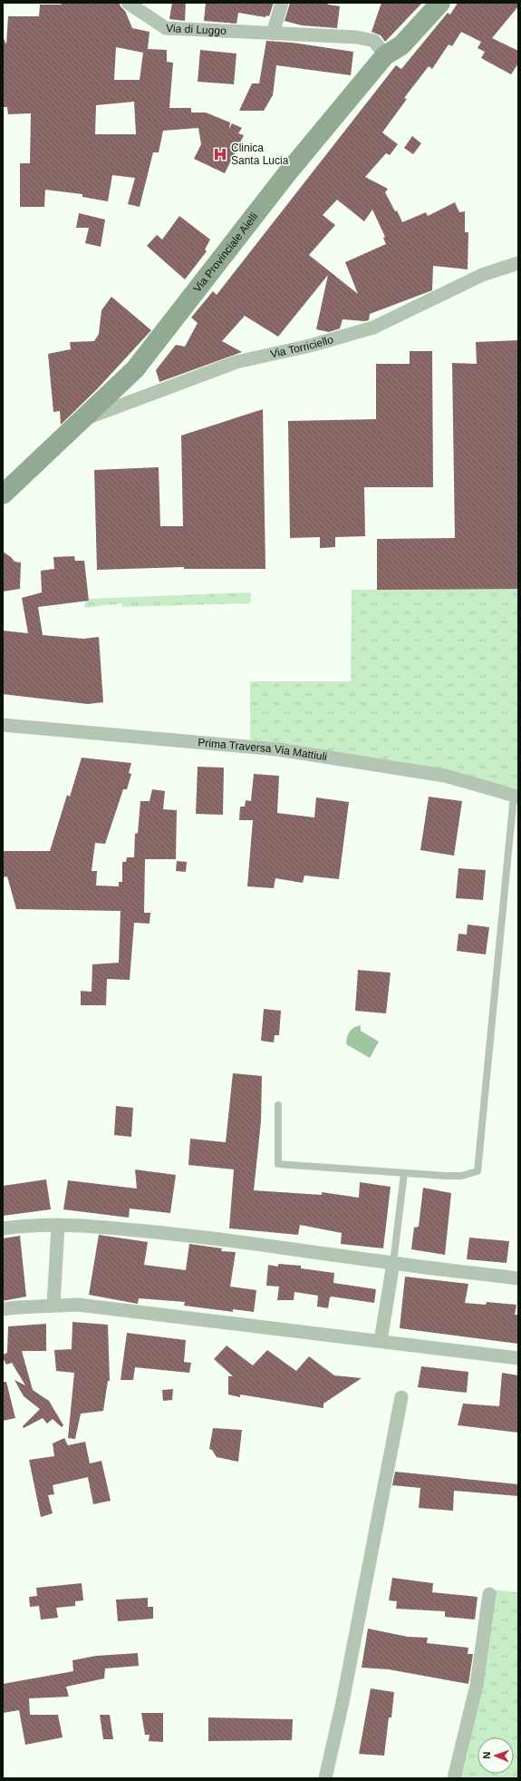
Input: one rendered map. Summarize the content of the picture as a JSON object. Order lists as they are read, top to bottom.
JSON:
{
  "streets": {
    "street": [
      "Via di Luggo",
      "Via Provinciale Aielli",
      "Via Torriciello",
      "Prima Traversa Via Mattiuli"
    ]
  },
  "crossings": [
    ["Via di Luggo", "Via Provinciale Aielli"],
    ["Via Provinciale Aielli", "Via Torriciello"]
  ],
  "places": {
    "hospital": ["Clinica Santa Lucia"]
  },
  "north": "left"
}
